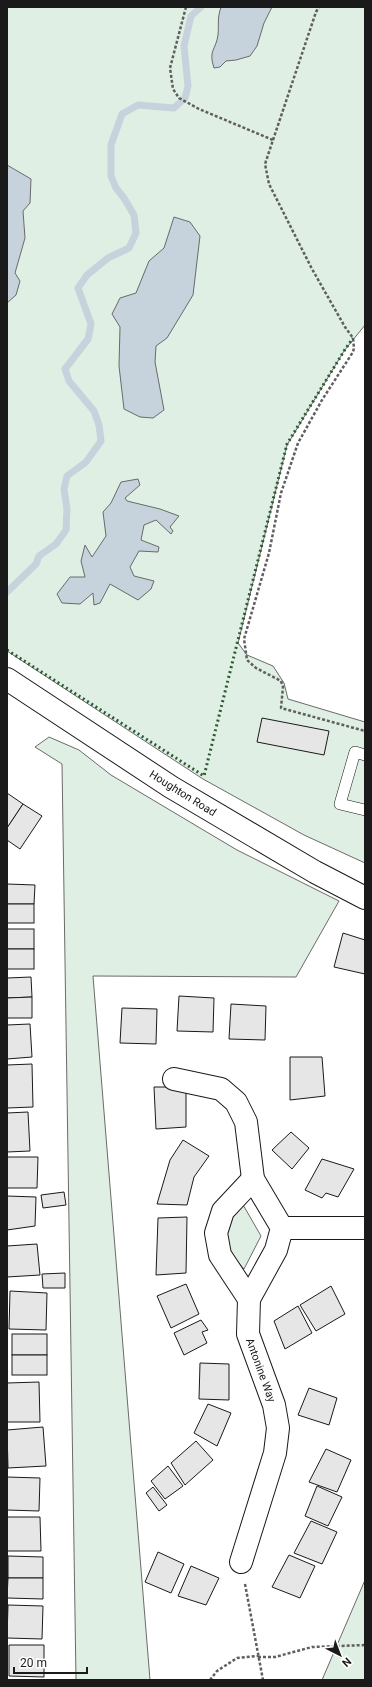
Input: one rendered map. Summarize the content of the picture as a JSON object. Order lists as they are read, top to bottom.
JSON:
{
  "streets": {
    "street": ["Houghton Road", "Antonine Way"]
  },
  "scale_bar": "20 m",
  "north": "bottom right"
}
